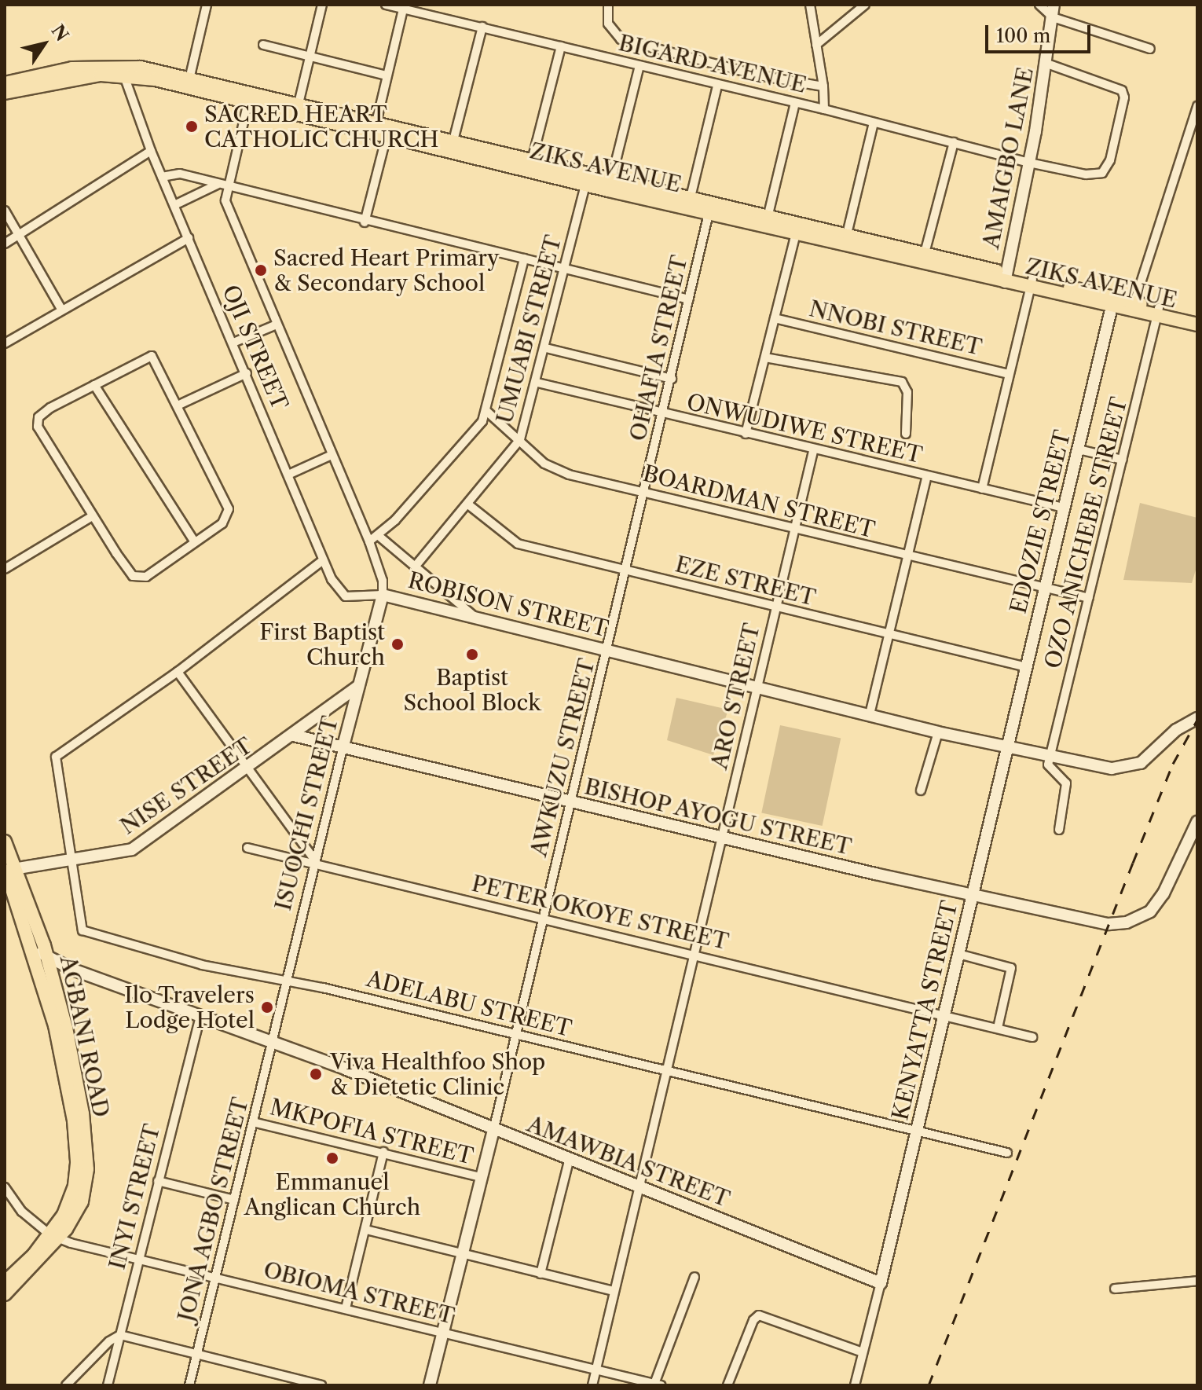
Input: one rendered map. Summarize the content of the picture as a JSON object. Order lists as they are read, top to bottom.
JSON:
{
  "streets": {
    "main road": [
      "AMAIGBO LANE",
      "ZIKS AVENUE",
      "EDOZIE STREET",
      "ROBISON STREET",
      "NISE STREET",
      "ISUOCHI STREET",
      "BISHOP AYOGU STREET",
      "KENYATTA STREET",
      "AGBANI ROAD",
      "AMAWBIA STREET"
    ],
    "street": [
      "BIGARD AVENUE",
      "NNOBI STREET",
      "UMUABI STREET",
      "OJI STREET",
      "OHAFIA STREET",
      "ONWUDIWE STREET",
      "BOARDMAN STREET",
      "OZO ANICHEBE STREET",
      "EZE STREET",
      "ARO STREET",
      "AWKUZU STREET",
      "PETER OKOYE STREET",
      "ADELABU STREET",
      "MKPOFIA STREET",
      "INYI STREET",
      "JONA AGBO STREET",
      "OBIOMA STREET"
    ]
  },
  "crossings": [
    ["BIGARD AVENUE", "AMAIGBO LANE"],
    ["AMAIGBO LANE", "ZIKS AVENUE"],
    ["ZIKS AVENUE", "UMUABI STREET"],
    ["ZIKS AVENUE", "OJI STREET"],
    ["ZIKS AVENUE", "OHAFIA STREET"],
    ["ZIKS AVENUE", "EDOZIE STREET"],
    ["ZIKS AVENUE", "OZO ANICHEBE STREET"],
    ["UMUABI STREET", "ONWUDIWE STREET"],
    ["UMUABI STREET", "BOARDMAN STREET"],
    ["UMUABI STREET", "EZE STREET"],
    ["OJI STREET", "ROBISON STREET"],
    ["OJI STREET", "ISUOCHI STREET"],
    ["OHAFIA STREET", "ONWUDIWE STREET"],
    ["OHAFIA STREET", "BOARDMAN STREET"],
    ["OHAFIA STREET", "EZE STREET"],
    ["OHAFIA STREET", "ROBISON STREET"],
    ["OHAFIA STREET", "AWKUZU STREET"],
    ["ONWUDIWE STREET", "EDOZIE STREET"],
    ["ONWUDIWE STREET", "ARO STREET"],
    ["BOARDMAN STREET", "EDOZIE STREET"],
    ["BOARDMAN STREET", "OZO ANICHEBE STREET"],
    ["BOARDMAN STREET", "ARO STREET"],
    ["EDOZIE STREET", "EZE STREET"],
    ["EDOZIE STREET", "ROBISON STREET"],
    ["EDOZIE STREET", "KENYATTA STREET"],
    ["OZO ANICHEBE STREET", "ROBISON STREET"],
    ["EZE STREET", "ARO STREET"],
    ["ROBISON STREET", "ARO STREET"],
    ["ROBISON STREET", "AWKUZU STREET"],
    ["ROBISON STREET", "ISUOCHI STREET"],
    ["ROBISON STREET", "KENYATTA STREET"],
    ["ARO STREET", "BISHOP AYOGU STREET"],
    ["ARO STREET", "PETER OKOYE STREET"],
    ["ARO STREET", "ADELABU STREET"],
    ["ARO STREET", "AMAWBIA STREET"],
    ["ARO STREET", "OBIOMA STREET"],
    ["AWKUZU STREET", "BISHOP AYOGU STREET"],
    ["AWKUZU STREET", "PETER OKOYE STREET"],
    ["AWKUZU STREET", "ADELABU STREET"],
    ["AWKUZU STREET", "AMAWBIA STREET"],
    ["NISE STREET", "ISUOCHI STREET"],
    ["NISE STREET", "BISHOP AYOGU STREET"],
    ["NISE STREET", "ADELABU STREET"],
    ["NISE STREET", "AGBANI ROAD"],
    ["ISUOCHI STREET", "BISHOP AYOGU STREET"],
    ["ISUOCHI STREET", "PETER OKOYE STREET"],
    ["ISUOCHI STREET", "ADELABU STREET"],
    ["ISUOCHI STREET", "AMAWBIA STREET"],
    ["ISUOCHI STREET", "JONA AGBO STREET"],
    ["BISHOP AYOGU STREET", "KENYATTA STREET"],
    ["PETER OKOYE STREET", "KENYATTA STREET"],
    ["ADELABU STREET", "KENYATTA STREET"],
    ["KENYATTA STREET", "AMAWBIA STREET"],
    ["AGBANI ROAD", "AMAWBIA STREET"],
    ["AGBANI ROAD", "OBIOMA STREET"],
    ["MKPOFIA STREET", "JONA AGBO STREET"],
    ["AMAWBIA STREET", "INYI STREET"],
    ["AMAWBIA STREET", "JONA AGBO STREET"],
    ["INYI STREET", "OBIOMA STREET"],
    ["JONA AGBO STREET", "OBIOMA STREET"]
  ],
  "places": [
    "SACRED HEART CATHOLIC CHURCH",
    "Sacred Heart Primary & Secondary School",
    "First Baptist Church",
    "Baptist School Block",
    "Ilo Travelers Lodge Hotel",
    "Viva Healthfoo Shop & Dietetic Clinic",
    "Emmanuel Anglican Church"
  ],
  "scale_bar": "100 m",
  "north": "top right"
}
